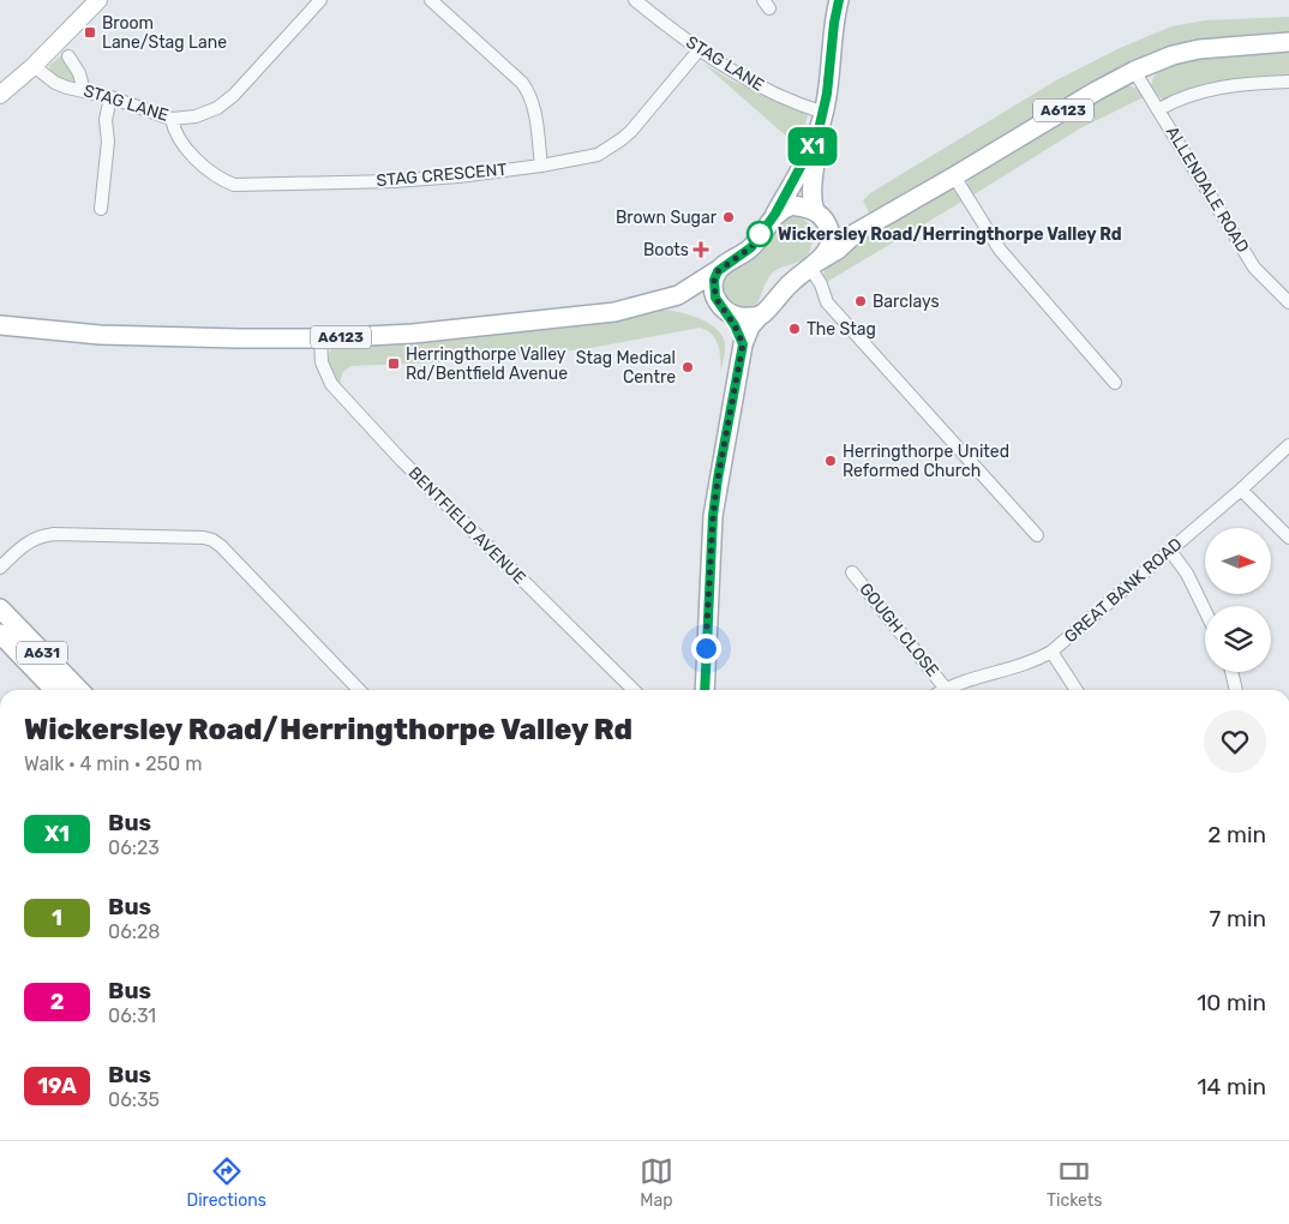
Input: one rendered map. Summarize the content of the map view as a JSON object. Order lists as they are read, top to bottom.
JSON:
{
  "streets": {
    "main road": ["A6123", "A631"],
    "street": [
      "STAG LANE",
      "STAG CRESCENT",
      "ALLENDALE ROAD",
      "BENTFIELD AVENUE",
      "GREAT BANK ROAD",
      "GOUGH CLOSE"
    ]
  },
  "crossings": [
    ["STAG LANE", "STAG CRESCENT"],
    ["A6123", "ALLENDALE ROAD"],
    ["A6123", "BENTFIELD AVENUE"],
    ["GREAT BANK ROAD", "GOUGH CLOSE"]
  ],
  "places": {
    "transit": ["Broom Lane/Stag Lane", "Herringthorpe Valley Rd/Bentfield Avenue"],
    "other": [
      "Brown Sugar",
      "Wickersley Road/Herringthorpe Valley Rd",
      "Barclays",
      "The Stag",
      "Stag Medical Centre",
      "Herringthorpe United Reformed Church"
    ],
    "health": ["Boots"]
  },
  "lines": ["bus line X1"],
  "north": "right",
  "page": {
    "on_map": "X1",
    "heading": ["Wickersley Road/Herringthorpe Valley Rd", "Walk · 4 min · 250 m"],
    "list": [
      {
        "mark": "X1",
        "name": "Bus",
        "note": "06:23",
        "value": "2 min"
      },
      {
        "mark": "1",
        "name": "Bus",
        "note": "06:28",
        "value": "7 min"
      },
      {
        "mark": "2",
        "name": "Bus",
        "note": "06:31",
        "value": "10 min"
      },
      {
        "mark": "19A",
        "name": "Bus",
        "note": "06:35",
        "value": "14 min"
      }
    ],
    "tabs": ["Directions", "Map", "Tickets"]
  }
}
